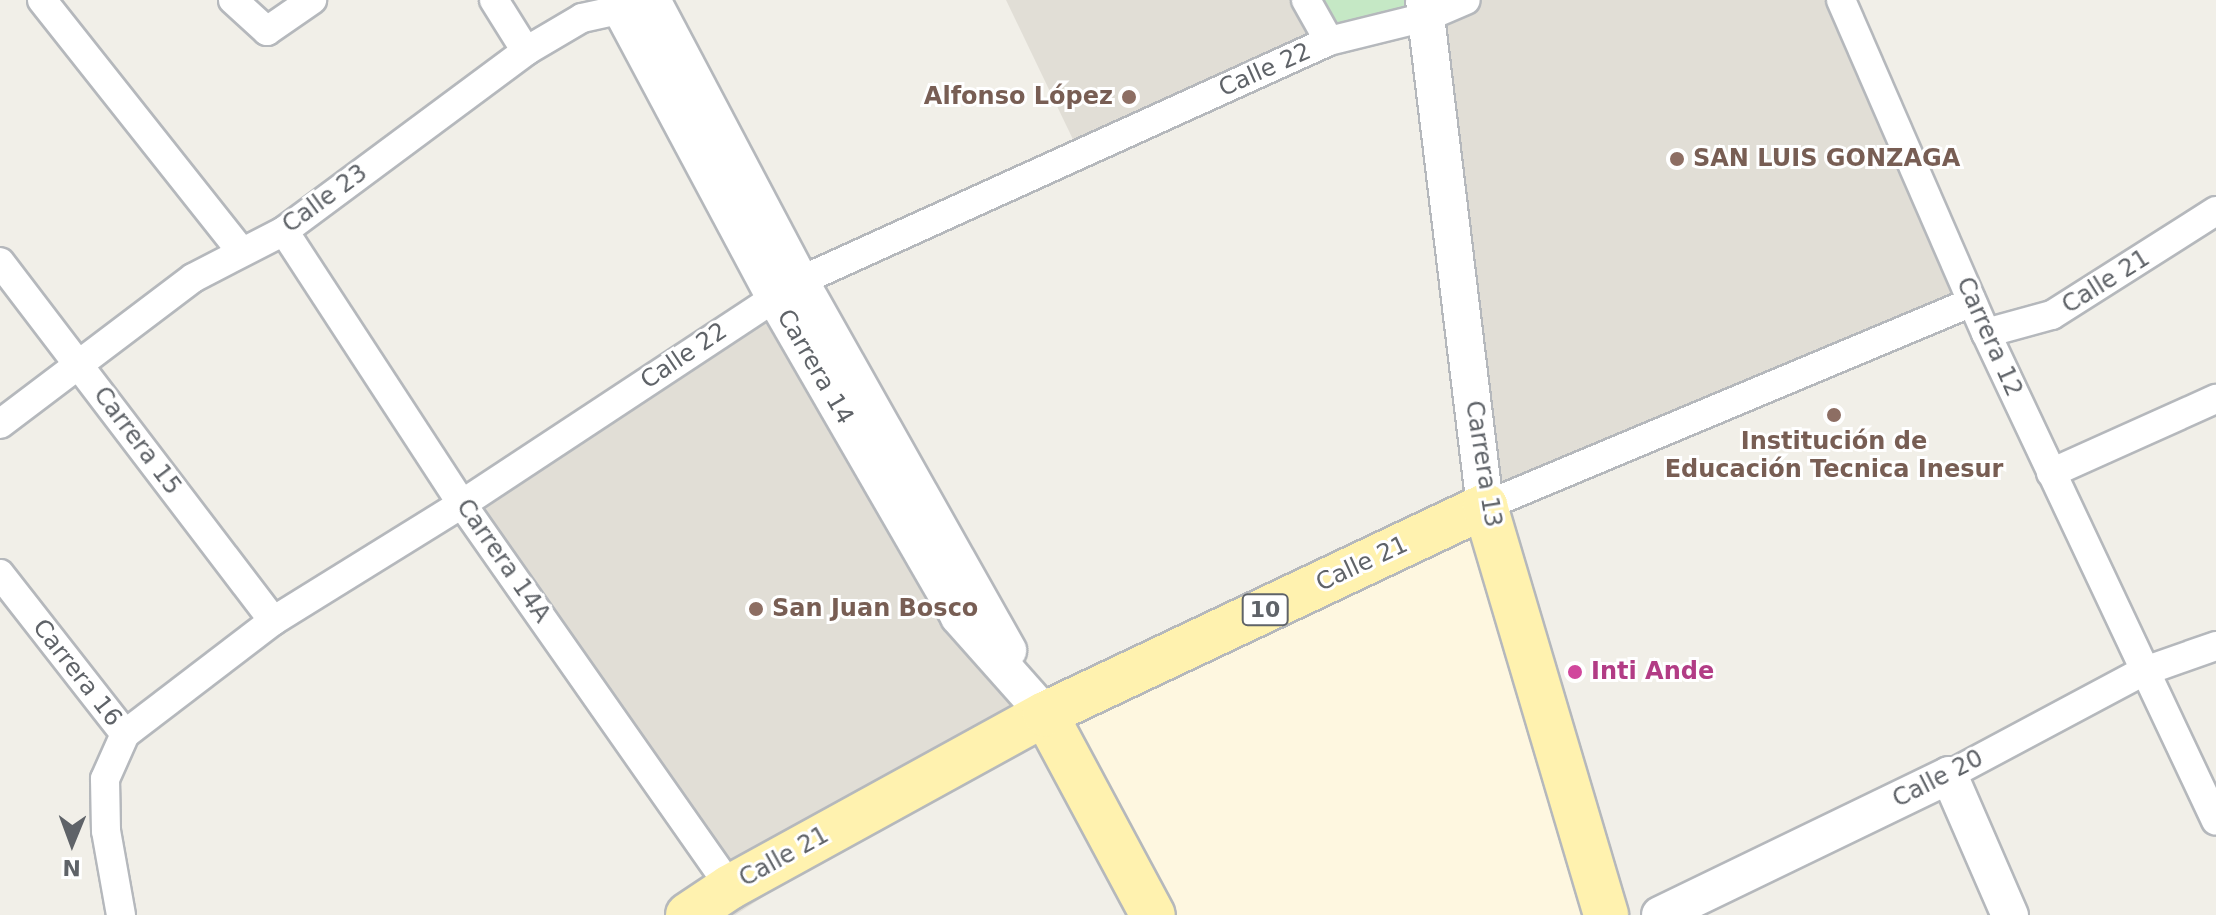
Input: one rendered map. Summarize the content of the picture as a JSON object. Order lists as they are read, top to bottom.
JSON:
{
  "streets": {
    "main road": [
      "Calle 21",
      "Carrera 14",
      "Carrera 13",
      "10"
    ],
    "street": [
      "Calle 22",
      "Calle 23",
      "Carrera 12",
      "Carrera 15",
      "Carrera 14A",
      "Carrera 16",
      "Calle 20"
    ]
  },
  "crossings": [
    ["Calle 22", "Carrera 14"],
    ["Calle 22", "Carrera 15"],
    ["Calle 22", "Carrera 13"],
    ["Calle 22", "Carrera 14A"],
    ["Calle 22", "Carrera 16"],
    ["Calle 23", "Carrera 14"],
    ["Calle 23", "Carrera 15"],
    ["Calle 23", "Carrera 14A"],
    ["Calle 21", "Carrera 12"],
    ["Calle 21", "Carrera 14"],
    ["Calle 21", "Carrera 13"],
    ["Calle 21", "Carrera 14A"],
    ["Carrera 12", "Calle 20"]
  ],
  "places": [
    "Alfonso López",
    "SAN LUIS GONZAGA",
    "Institución de Educación Tecnica Inesur",
    "San Juan Bosco",
    "Inti Ande"
  ],
  "north": "bottom"
}
